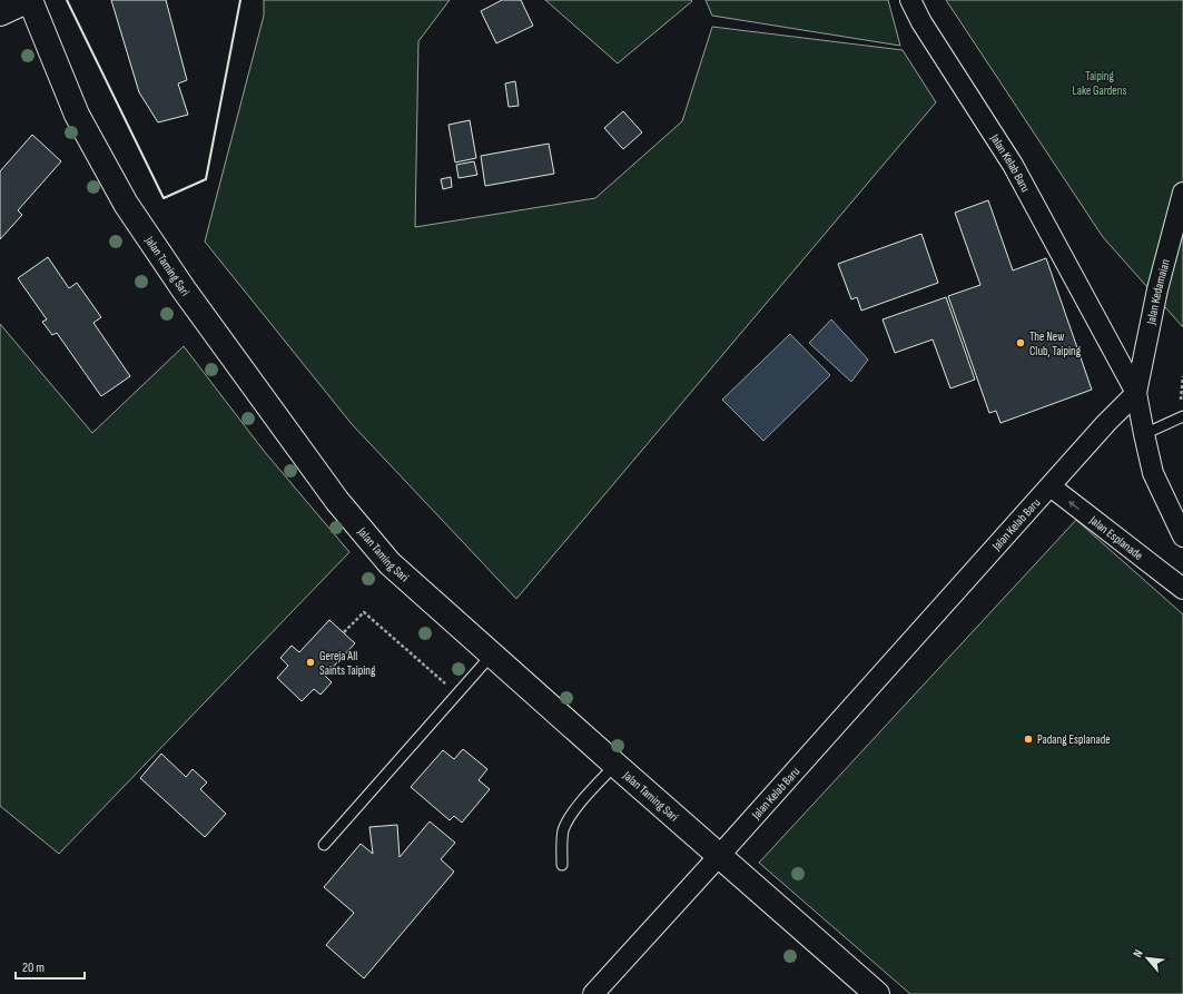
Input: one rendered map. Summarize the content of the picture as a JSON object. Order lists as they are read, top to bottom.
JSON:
{
  "streets": {
    "main road": ["Jalan Taming Sari"],
    "street": ["Jalan Kelab Baru", "Jalan Kedamaian", "Jalan Esplanade"]
  },
  "crossings": [
    ["Jalan Kelab Baru", "Jalan Taming Sari"],
    ["Jalan Kelab Baru", "Jalan Kedamaian"],
    ["Jalan Kelab Baru", "Jalan Esplanade"]
  ],
  "one_way": ["Jalan Esplanade"],
  "parks": ["Taiping Lake Gardens"],
  "places": ["The New Club, Taiping", "Gereja All Saints Taiping", "Padang Esplanade"],
  "scale_bar": "20 m",
  "north": "top left"
}
